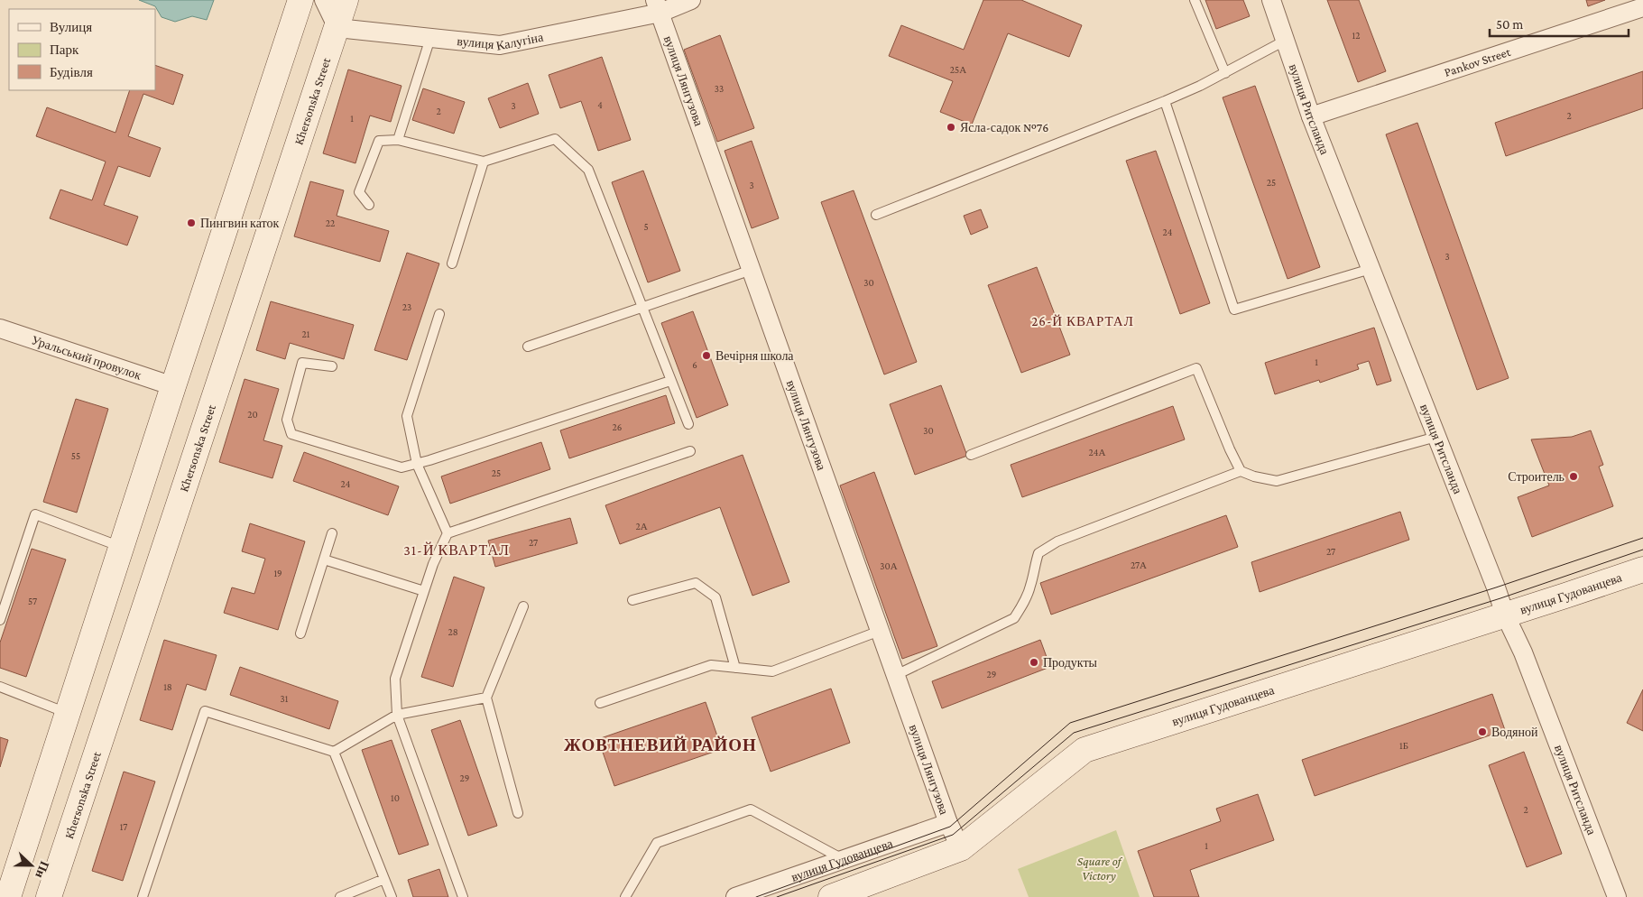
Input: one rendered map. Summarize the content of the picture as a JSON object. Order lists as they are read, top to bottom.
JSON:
{
  "streets": {
    "street": [
      "вулиця Калугіна",
      "Pankov Street",
      "вулиця Лянгузова",
      "Khersonska Street",
      "вулиця Ритсланда",
      "Уральський провулок",
      "вулиця Гудованцева"
    ]
  },
  "crossings": [
    ["вулиця Калугіна", "вулиця Лянгузова"],
    ["вулиця Калугіна", "Khersonska Street"],
    ["Pankov Street", "вулиця Ритсланда"],
    ["вулиця Лянгузова", "вулиця Гудованцева"],
    ["вулиця Ритсланда", "вулиця Гудованцева"]
  ],
  "districts": ["26-Й КВАРТАЛ", "31-Й КВАРТАЛ", "ЖОВТНЕВИЙ РАЙОН"],
  "parks": ["Square of Victory"],
  "places": [
    "Ясла-садок №76",
    "Пингвин каток",
    "Вечірня школа",
    "Строитель",
    "Продукты",
    "Водяной"
  ],
  "house_numbers": [
    "12",
    "25А",
    "33",
    "4",
    "3",
    "2",
    "2",
    "1",
    "25",
    "3",
    "22",
    "5",
    "24",
    "3",
    "30",
    "23",
    "21",
    "1",
    "6",
    "20",
    "26",
    "30",
    "24А",
    "55",
    "25",
    "24",
    "2А",
    "27",
    "27",
    "27А",
    "30А",
    "19",
    "57",
    "28",
    "29",
    "18",
    "31",
    "1Б",
    "29",
    "10",
    "2",
    "17",
    "1"
  ],
  "legend": ["Вулиця", "Парк", "Будівля"],
  "scale_bar": "50 m",
  "north": "right"
}
